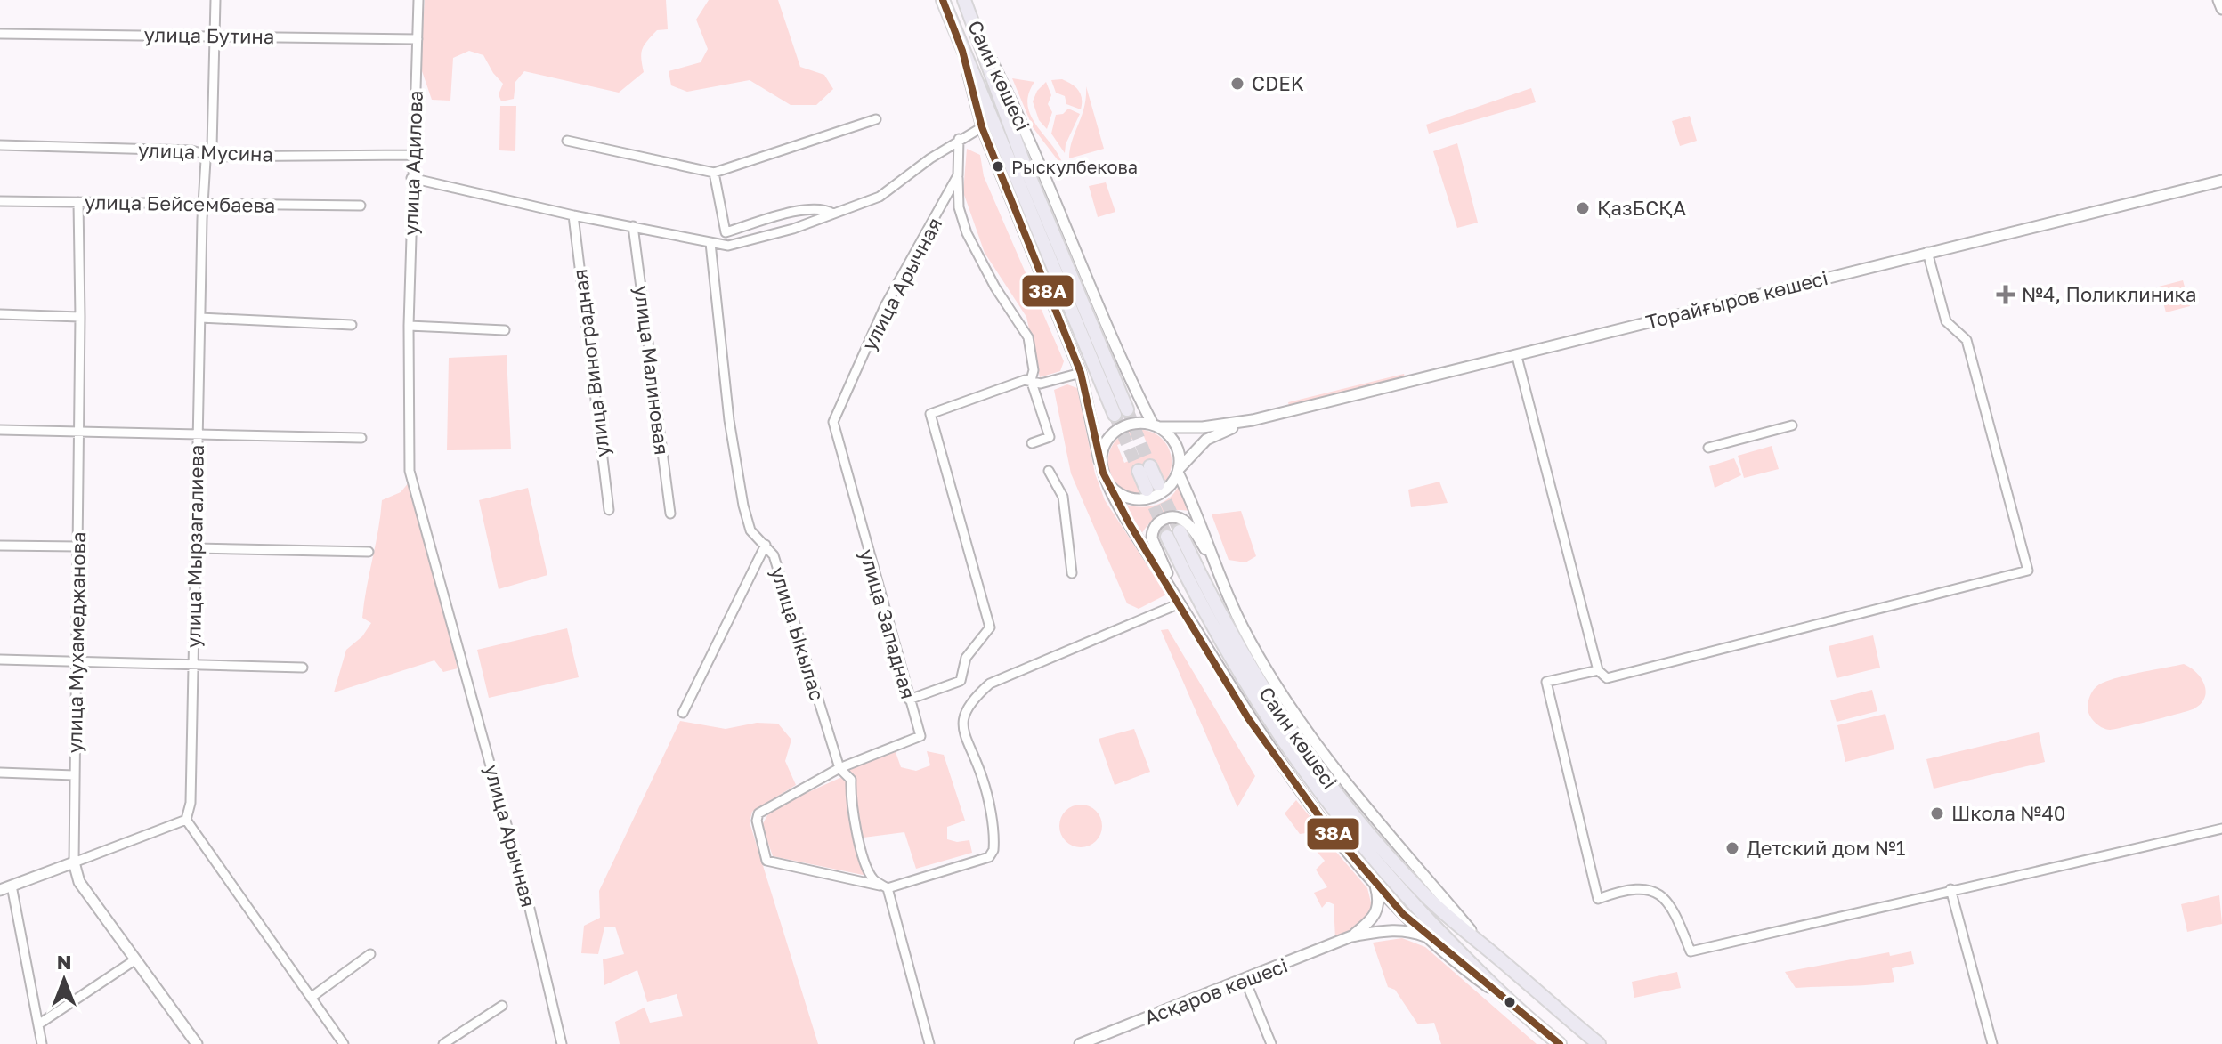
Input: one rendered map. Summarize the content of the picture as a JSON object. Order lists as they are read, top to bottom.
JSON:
{
  "streets": {
    "main road": ["Саин көшесі"],
    "street": [
      "улица Бутина",
      "улица Мусина",
      "улица Адилова",
      "улица Бейсембаева",
      "улица Арычная",
      "Торайғыров көшесі",
      "улица Виноградная",
      "улица Малиновая",
      "улица Мырзагалиева",
      "улица Западная",
      "улица Ыкылас",
      "улица Мухамеджанова",
      "Асқаров көшесі"
    ]
  },
  "crossings": [
    ["улица Бутина", "улица Адилова"],
    ["улица Бутина", "улица Мырзагалиева"],
    ["улица Мусина", "улица Адилова"],
    ["улица Мусина", "улица Мырзагалиева"],
    ["улица Адилова", "улица Арычная"],
    ["улица Бейсембаева", "улица Мырзагалиева"],
    ["улица Бейсембаева", "улица Мухамеджанова"],
    ["улица Арычная", "улица Западная"],
    ["улица Западная", "улица Ыкылас"]
  ],
  "places": {
    "other": [
      "CDEK",
      "Рыскулбекова",
      "ҚазБСҚА",
      "Школа №40",
      "Детский дом №1"
    ],
    "health": ["№4, Поликлиника"]
  },
  "lines": ["transit line 38А"],
  "north": "top"
}
